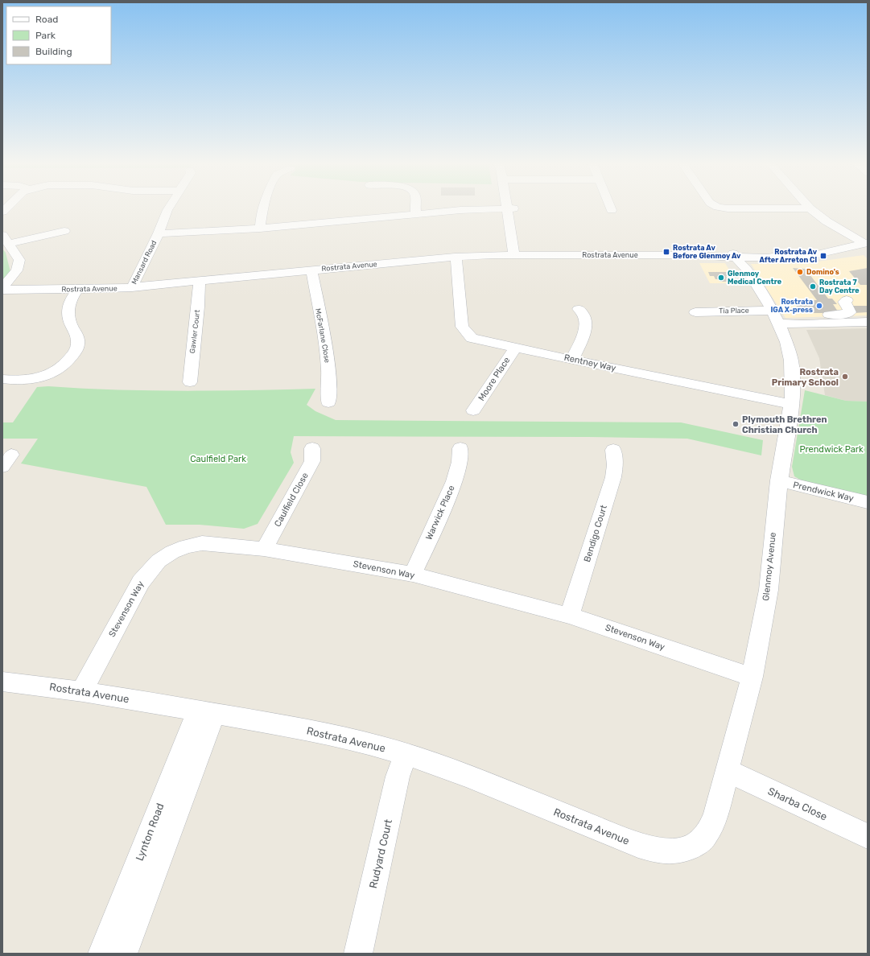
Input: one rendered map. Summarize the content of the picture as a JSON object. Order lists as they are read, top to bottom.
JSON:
{
  "streets": {
    "street": [
      "Rostrata Avenue",
      "Mansard Road",
      "Tia Place",
      "Gawler Court",
      "McFarlane Close",
      "Rentney Way",
      "Moore Place",
      "Prendwick Way",
      "Caulfield Close",
      "Warwick Place",
      "Bendigo Court",
      "Glenmoy Avenue",
      "Stevenson Way",
      "Sharba Close",
      "Lynton Road",
      "Rudyard Court"
    ]
  },
  "crossings": [
    ["Rostrata Avenue", "Mansard Road"],
    ["Rostrata Avenue", "Gawler Court"],
    ["Rostrata Avenue", "McFarlane Close"],
    ["Rostrata Avenue", "Rentney Way"],
    ["Rostrata Avenue", "Glenmoy Avenue"],
    ["Rostrata Avenue", "Stevenson Way"],
    ["Rostrata Avenue", "Lynton Road"],
    ["Rostrata Avenue", "Rudyard Court"],
    ["Tia Place", "Glenmoy Avenue"],
    ["Rentney Way", "Moore Place"],
    ["Rentney Way", "Glenmoy Avenue"],
    ["Prendwick Way", "Glenmoy Avenue"],
    ["Caulfield Close", "Stevenson Way"],
    ["Warwick Place", "Stevenson Way"],
    ["Bendigo Court", "Stevenson Way"],
    ["Glenmoy Avenue", "Stevenson Way"],
    ["Glenmoy Avenue", "Sharba Close"]
  ],
  "parks": ["Prendwick Park", "Caulfield Park"],
  "places": {
    "transit": ["Rostrata Av Before Glenmoy Av", "Rostrata Av After Arreton Cl"],
    "other": [
      "Domino's",
      "Glenmoy Medical Centre",
      "Rostrata 7 Day Centre",
      "Rostrata IGA X-press",
      "Rostrata Primary School",
      "Plymouth Brethren Christian Church"
    ]
  },
  "legend": ["Road", "Park", "Building"]
}
